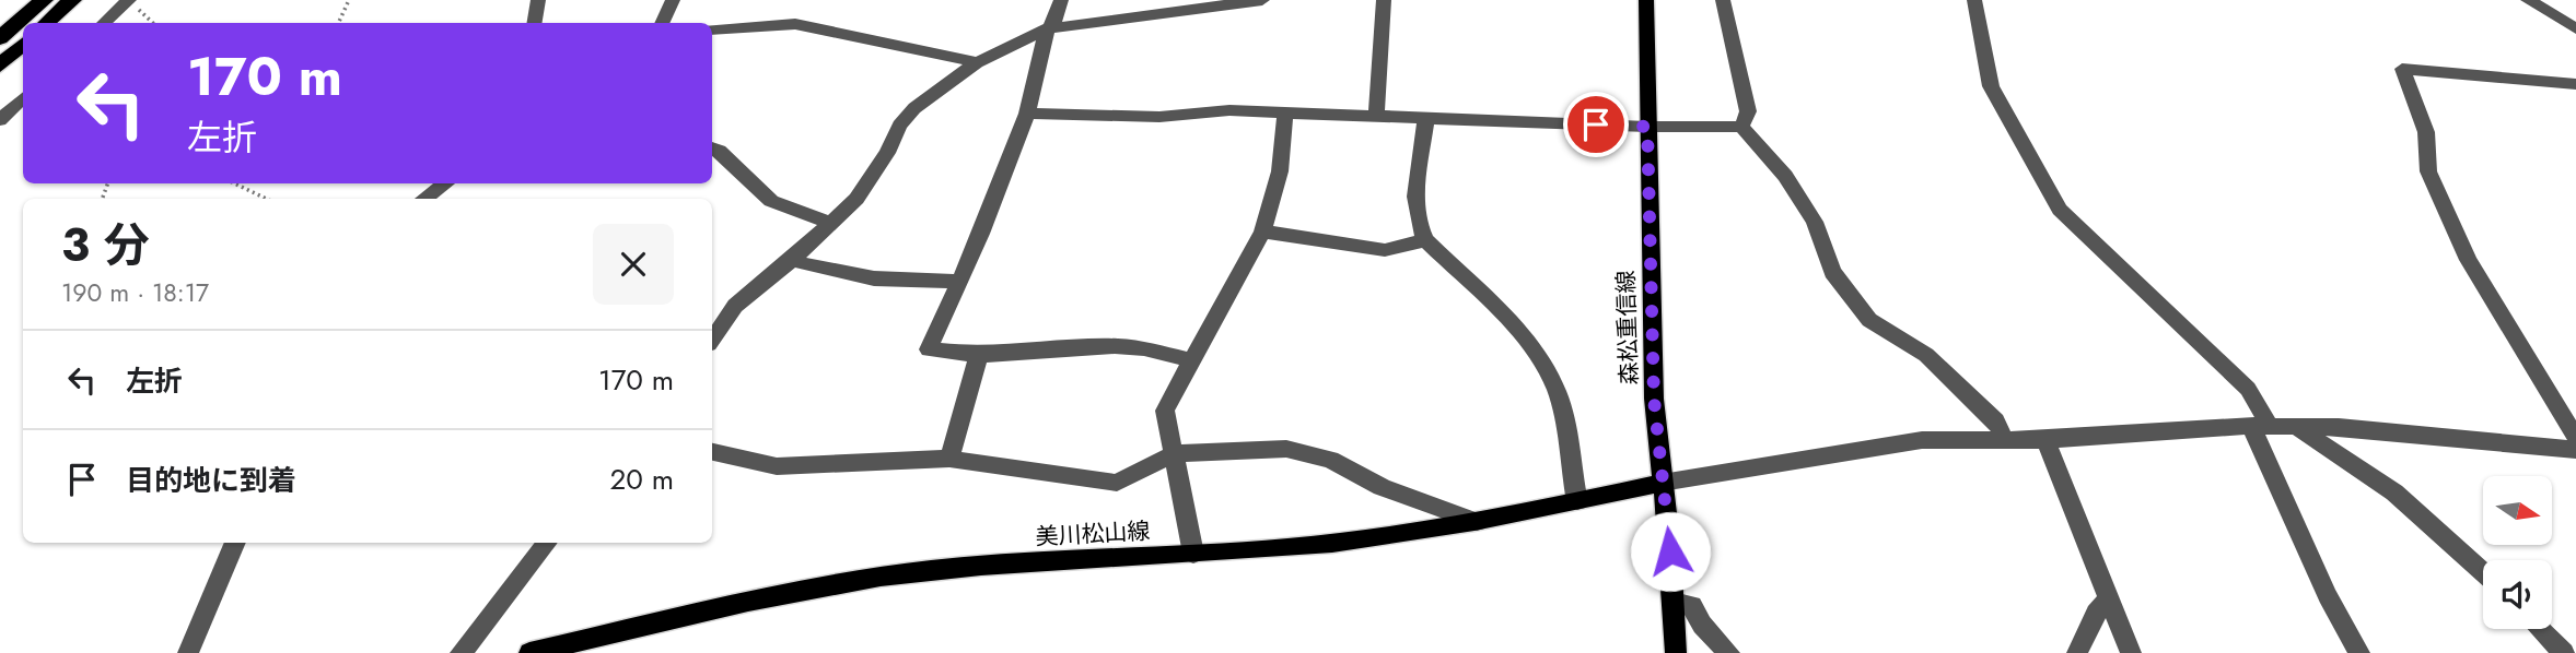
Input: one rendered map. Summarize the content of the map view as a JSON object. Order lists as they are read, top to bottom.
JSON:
{
  "streets": {
    "main road": ["森松重信線", "美川松山線"]
  },
  "crossings": [
    ["森松重信線", "美川松山線"]
  ],
  "north": "right",
  "page": {
    "turn": ["170 m", "左折"],
    "heading": ["3 分", "190 m · 18:17"],
    "list": [
      {
        "name": "左折",
        "value": "170 m"
      },
      {
        "name": "目的地に到着",
        "value": "20 m"
      }
    ]
  }
}
